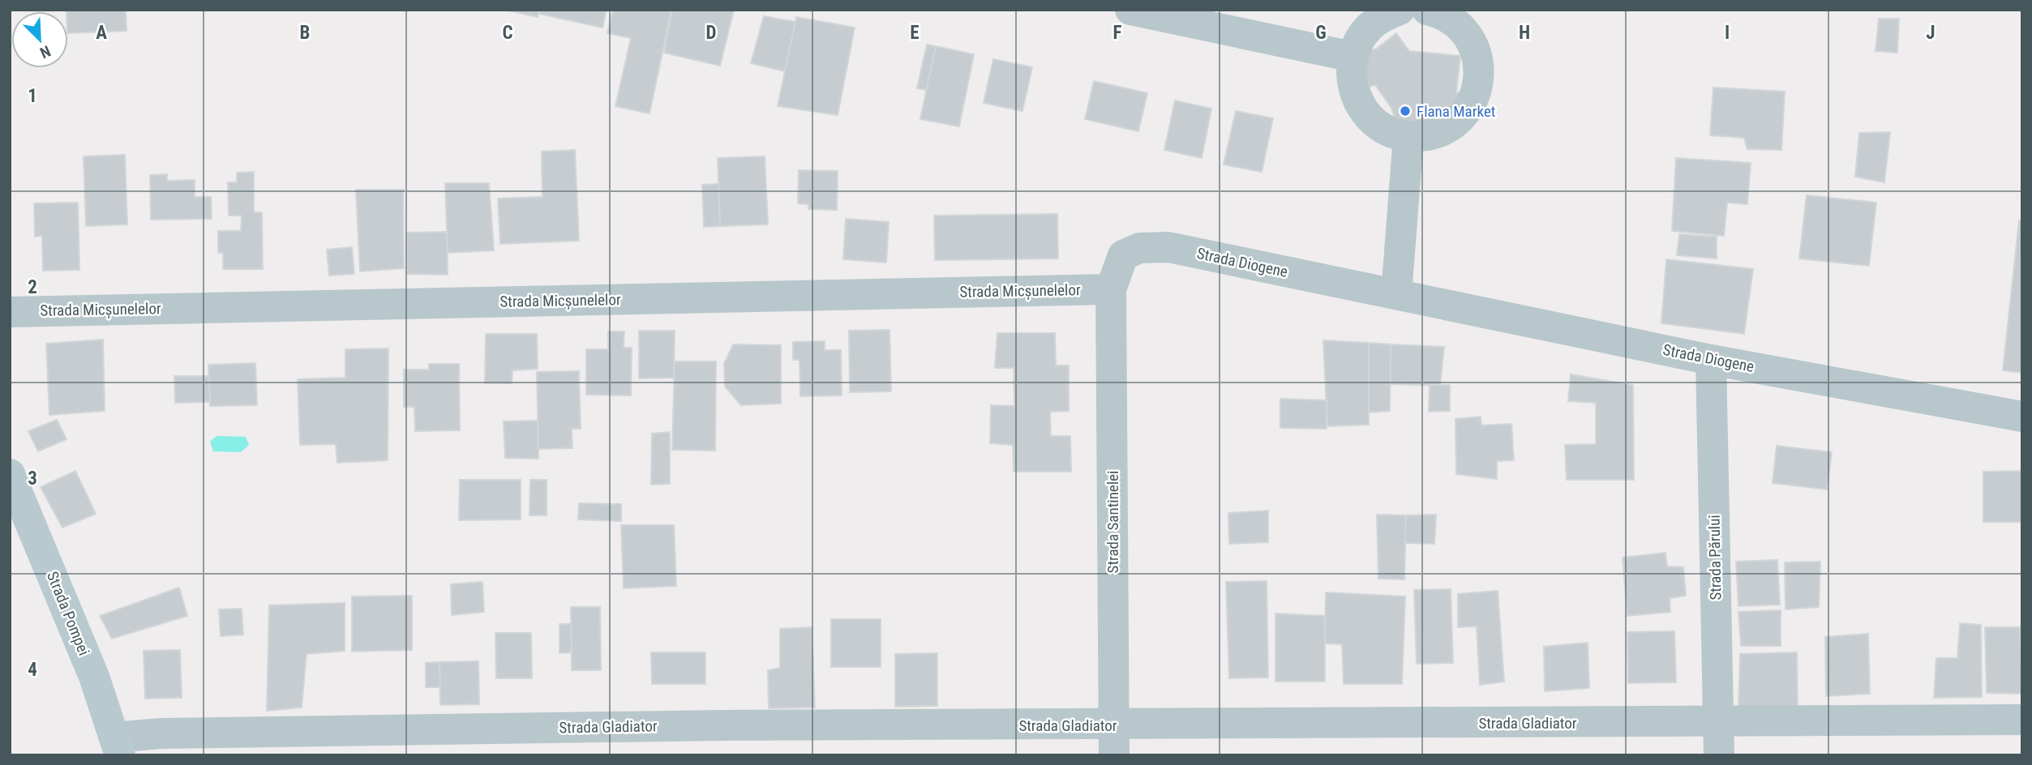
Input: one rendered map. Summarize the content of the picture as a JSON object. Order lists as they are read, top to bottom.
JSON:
{
  "streets": {
    "main road": ["Strada Pompei"],
    "street": [
      "Strada Diogene",
      "Strada Micșunelelor",
      "Strada Santinelei",
      "Strada Părului",
      "Strada Gladiator"
    ]
  },
  "crossings": [
    ["Strada Diogene", "Strada Micșunelelor"],
    ["Strada Diogene", "Strada Santinelei"],
    ["Strada Diogene", "Strada Părului"],
    ["Strada Micșunelelor", "Strada Santinelei"],
    ["Strada Santinelei", "Strada Gladiator"],
    ["Strada Părului", "Strada Gladiator"],
    ["Strada Pompei", "Strada Gladiator"]
  ],
  "places": ["Flana Market"],
  "north": "bottom right",
  "grid": {
    "columns": [
      "A",
      "B",
      "C",
      "D",
      "E",
      "F",
      "G",
      "H",
      "I",
      "J"
    ],
    "rows": [
      "1",
      "2",
      "3",
      "4"
    ]
  }
}
